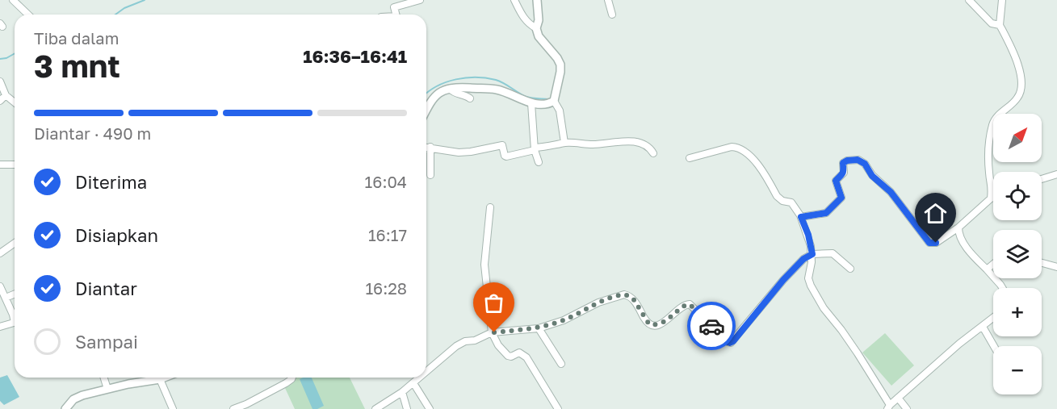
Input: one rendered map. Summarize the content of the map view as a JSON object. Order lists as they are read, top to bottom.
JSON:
{
  "north": "top right",
  "page": {
    "heading": ["3 mnt", "Tiba dalam", "16:36–16:41"],
    "bar": "Diantar · 490 m",
    "map_buttons": ["+", "−"],
    "list": [
      ["Diterima", "16:04"],
      ["Disiapkan", "16:17"],
      ["Diantar", "16:28"],
      "Sampai"
    ]
  }
}
